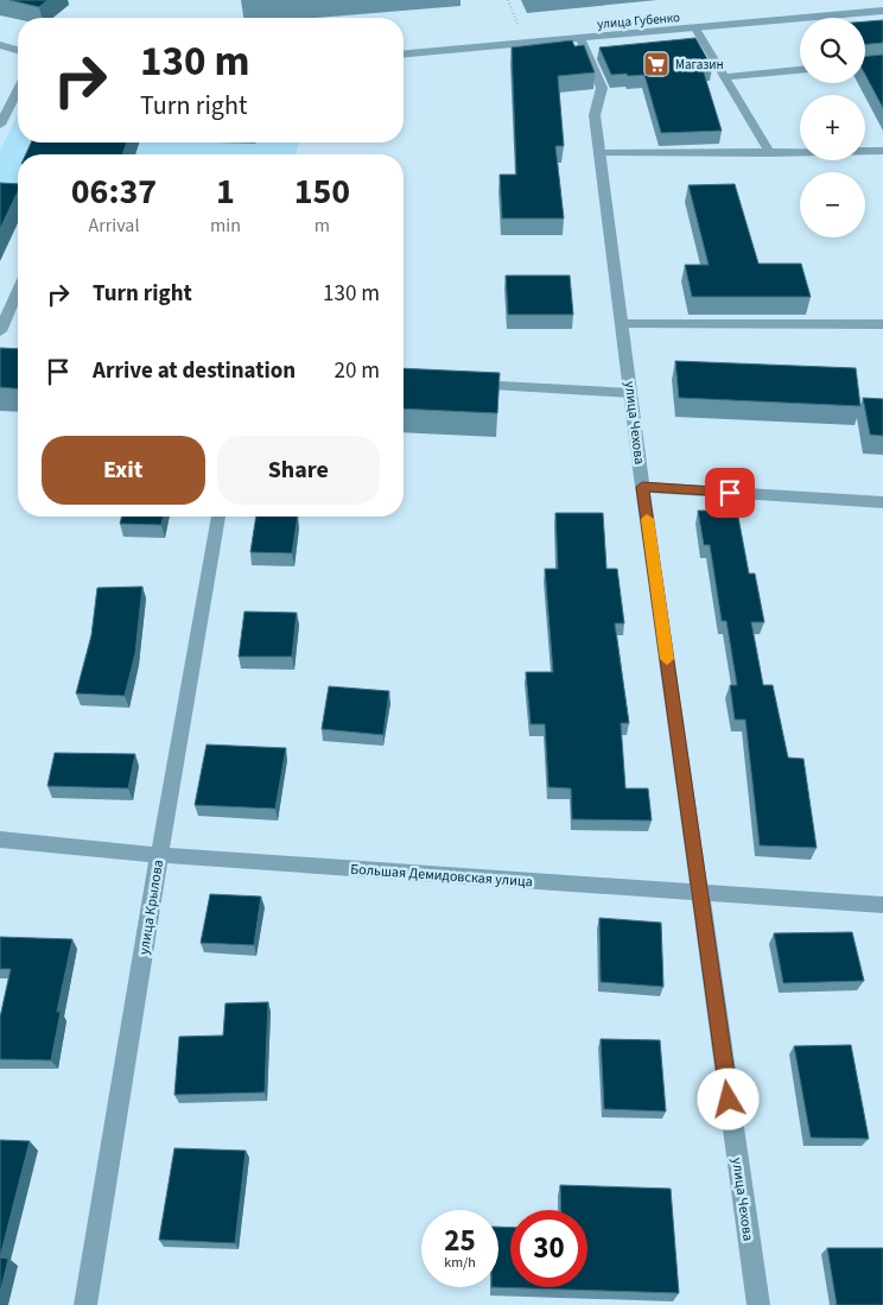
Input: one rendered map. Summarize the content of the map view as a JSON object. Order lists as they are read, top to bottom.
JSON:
{
  "streets": {
    "street": [
      "улица Губенко",
      "улица Чехова",
      "Большая Демидовская улица",
      "улица Крылова"
    ]
  },
  "crossings": [
    ["улица Губенко", "улица Чехова"],
    ["улица Чехова", "Большая Демидовская улица"],
    ["Большая Демидовская улица", "улица Крылова"]
  ],
  "places": {
    "supermarket": ["Магазин"]
  },
  "page": {
    "map_buttons": ["+", "−"],
    "turn": ["130 m", "Turn right"],
    "eta": [
      "06:37",
      "Arrival",
      "1",
      "min",
      "150",
      "m"
    ],
    "list": [
      {
        "name": "Turn right",
        "value": "130 m"
      },
      {
        "name": "Arrive at destination",
        "value": "20 m"
      }
    ],
    "buttons": ["Exit", "Share"],
    "speed": "25 km/h",
    "limit": "30"
  }
}
